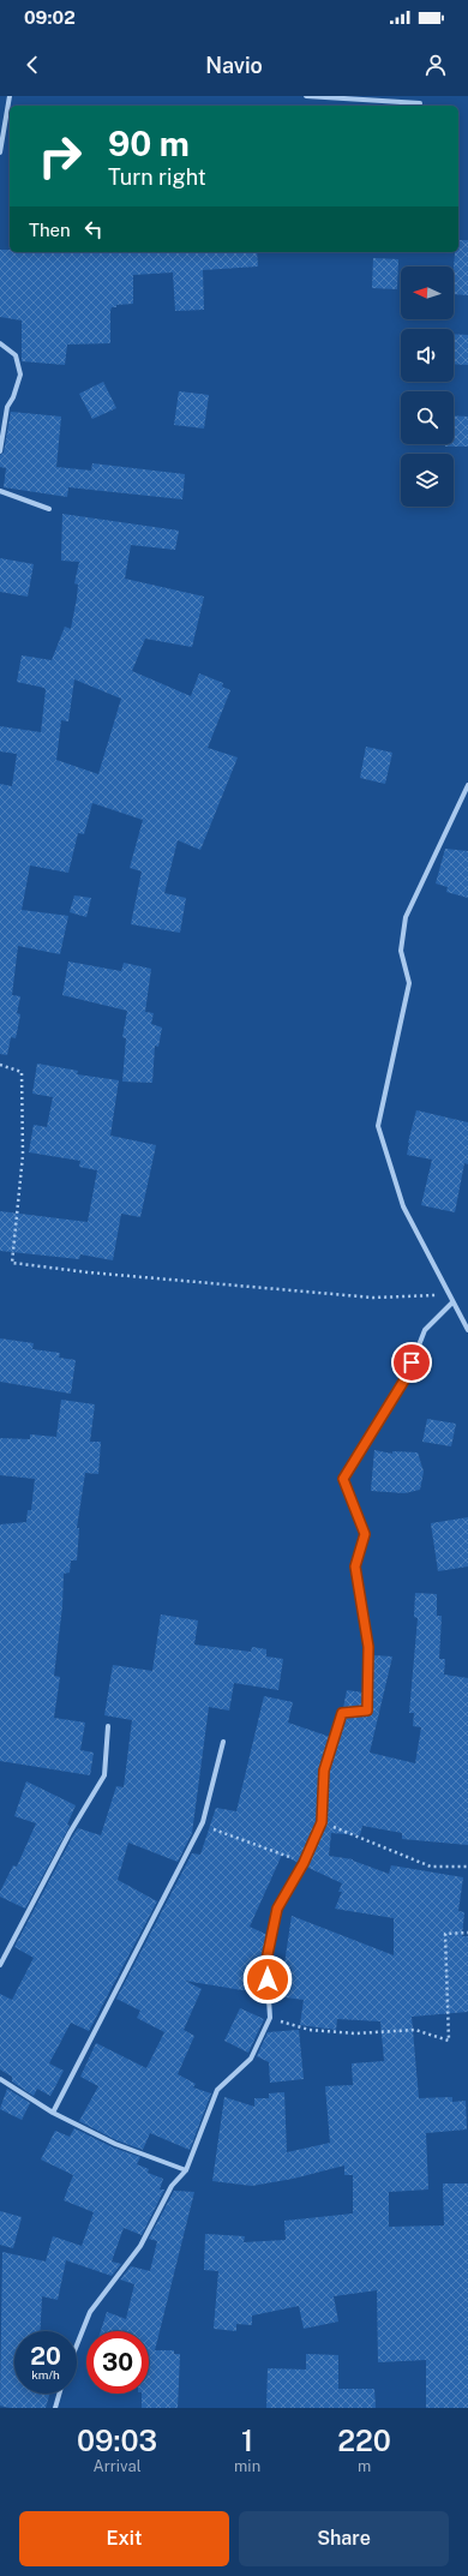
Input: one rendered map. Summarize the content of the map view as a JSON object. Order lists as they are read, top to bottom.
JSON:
{
  "north": "left",
  "page": {
    "status": "09:02",
    "header": "Navio",
    "turn": ["90 m", "Turn right"],
    "then": "Then",
    "speed": "20 km/h",
    "limit": "30",
    "eta": [
      "09:03",
      "Arrival",
      "1",
      "min",
      "220",
      "m"
    ],
    "buttons": ["Exit", "Share"]
  }
}
